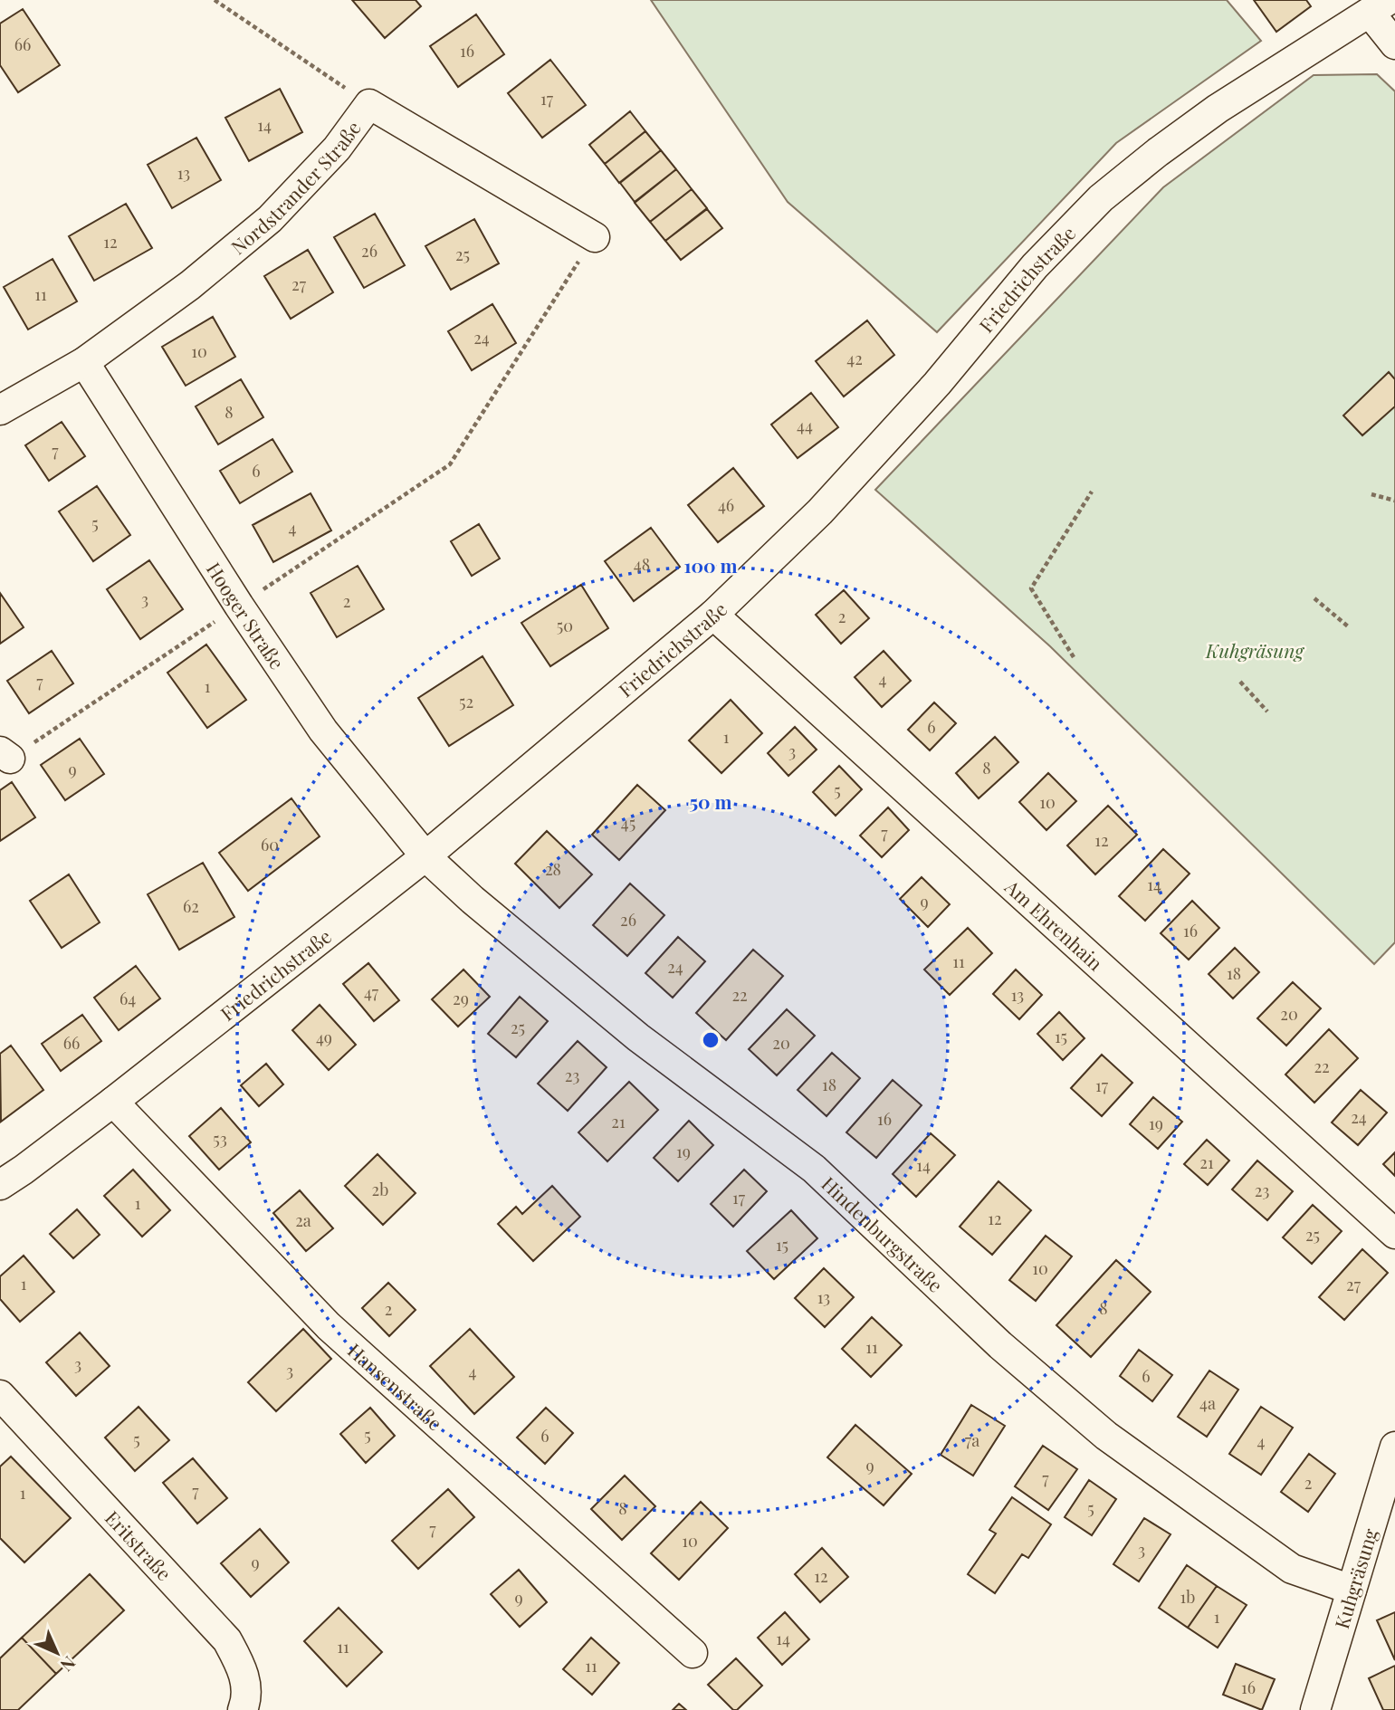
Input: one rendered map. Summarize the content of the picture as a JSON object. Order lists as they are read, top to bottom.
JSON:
{
  "streets": {
    "street": [
      "Nordstrander Straße",
      "Friedrichstraße",
      "Hooger Straße",
      "Am Ehrenhain",
      "Hindenburgstraße",
      "Hansenstraße",
      "Eritstraße",
      "Kuhgräsung"
    ]
  },
  "crossings": [
    ["Nordstrander Straße", "Hooger Straße"],
    ["Friedrichstraße", "Hooger Straße"],
    ["Friedrichstraße", "Am Ehrenhain"],
    ["Friedrichstraße", "Hindenburgstraße"],
    ["Friedrichstraße", "Hansenstraße"],
    ["Hooger Straße", "Hindenburgstraße"],
    ["Hindenburgstraße", "Kuhgräsung"]
  ],
  "parks": ["Kuhgräsung"],
  "house_numbers": [
    "66",
    "16",
    "17",
    "14",
    "13",
    "12",
    "26",
    "25",
    "27",
    "11",
    "24",
    "10",
    "42",
    "8",
    "44",
    "7",
    "6",
    "46",
    "5",
    "4",
    "48",
    "3",
    "2",
    "2",
    "50",
    "4",
    "7",
    "1",
    "52",
    "6",
    "1",
    "3",
    "8",
    "9",
    "5",
    "10",
    "45",
    "7",
    "12",
    "60",
    "28",
    "14",
    "9",
    "62",
    "26",
    "16",
    "11",
    "24",
    "18",
    "47",
    "22",
    "13",
    "64",
    "29",
    "20",
    "25",
    "15",
    "49",
    "66",
    "20",
    "22",
    "23",
    "18",
    "17",
    "24",
    "16",
    "21",
    "19",
    "53",
    "19",
    "21",
    "14",
    "2b",
    "23",
    "17",
    "1",
    "12",
    "2a",
    "25",
    "15",
    "10",
    "1",
    "27",
    "13",
    "8",
    "2",
    "11",
    "3",
    "3",
    "4",
    "6",
    "4a",
    "5",
    "6",
    "5",
    "7a",
    "4",
    "9",
    "7",
    "2",
    "7",
    "1",
    "8",
    "5",
    "7",
    "10",
    "3",
    "9",
    "12",
    "1b",
    "9",
    "1",
    "14",
    "11",
    "11",
    "16"
  ],
  "north": "bottom right",
  "rings": ["100 m", "50 m"]
}
